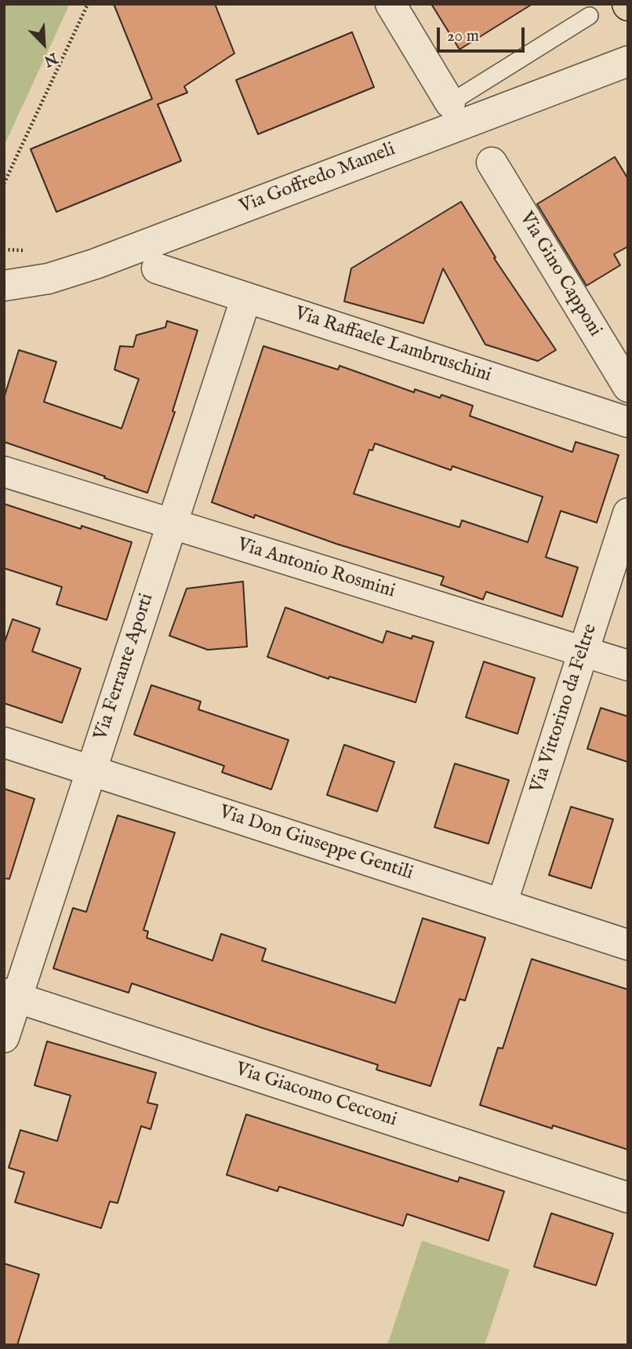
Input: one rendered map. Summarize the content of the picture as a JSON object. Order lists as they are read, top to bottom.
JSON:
{
  "streets": {
    "street": [
      "Via Goffredo Mameli",
      "Via Gino Capponi",
      "Via Raffaele Lambruschini",
      "Via Antonio Rosmini",
      "Via Ferrante Aporti",
      "Via Vittorino da Feltre",
      "Via Don Giuseppe Gentili",
      "Via Giacomo Cecconi"
    ]
  },
  "crossings": [
    ["Via Raffaele Lambruschini", "Via Ferrante Aporti"],
    ["Via Antonio Rosmini", "Via Ferrante Aporti"],
    ["Via Antonio Rosmini", "Via Vittorino da Feltre"],
    ["Via Ferrante Aporti", "Via Don Giuseppe Gentili"],
    ["Via Ferrante Aporti", "Via Giacomo Cecconi"],
    ["Via Vittorino da Feltre", "Via Don Giuseppe Gentili"]
  ],
  "scale_bar": "20 m",
  "north": "bottom right"
}
